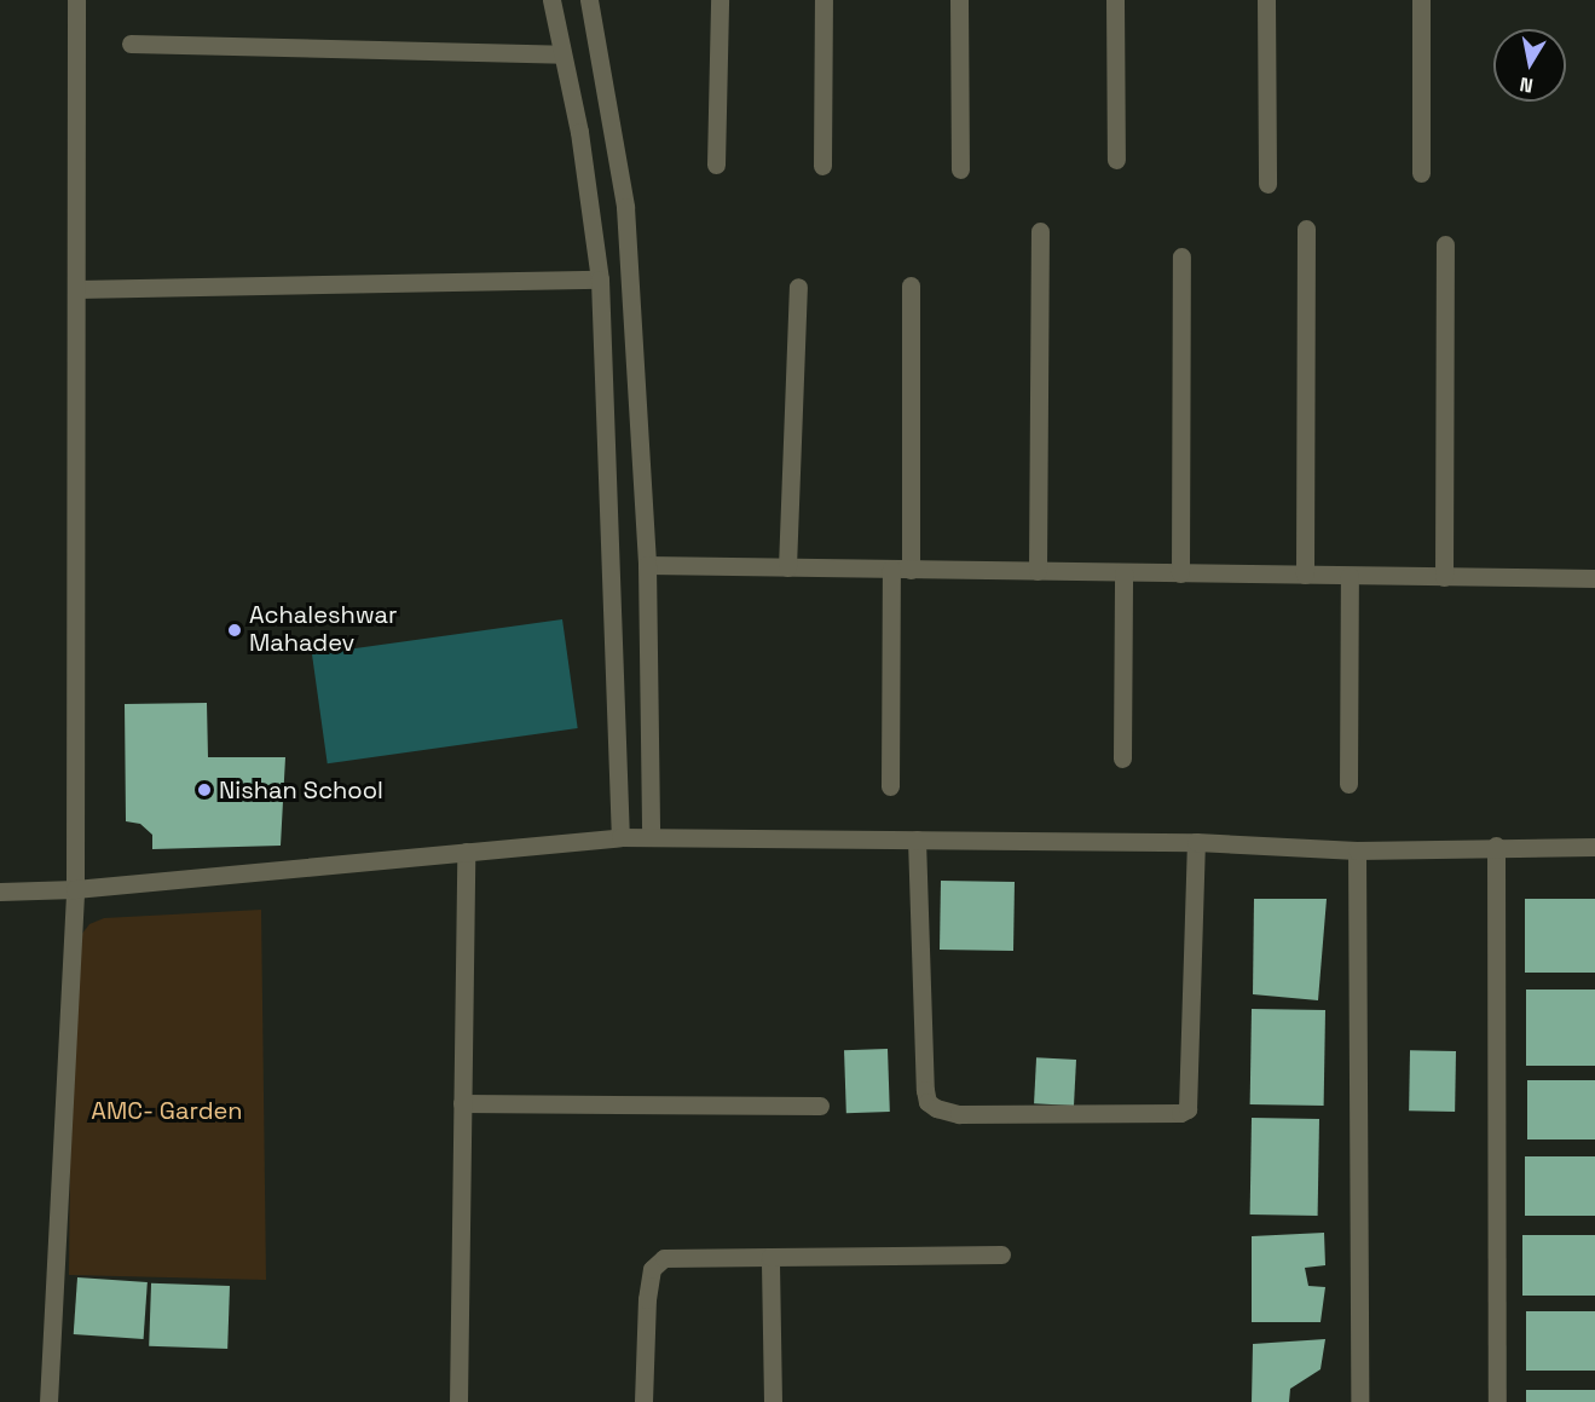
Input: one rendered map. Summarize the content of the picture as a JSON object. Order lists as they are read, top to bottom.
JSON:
{
  "parks": ["AMC- Garden"],
  "places": ["Achaleshwar Mahadev", "Nishan School"],
  "north": "bottom"
}
